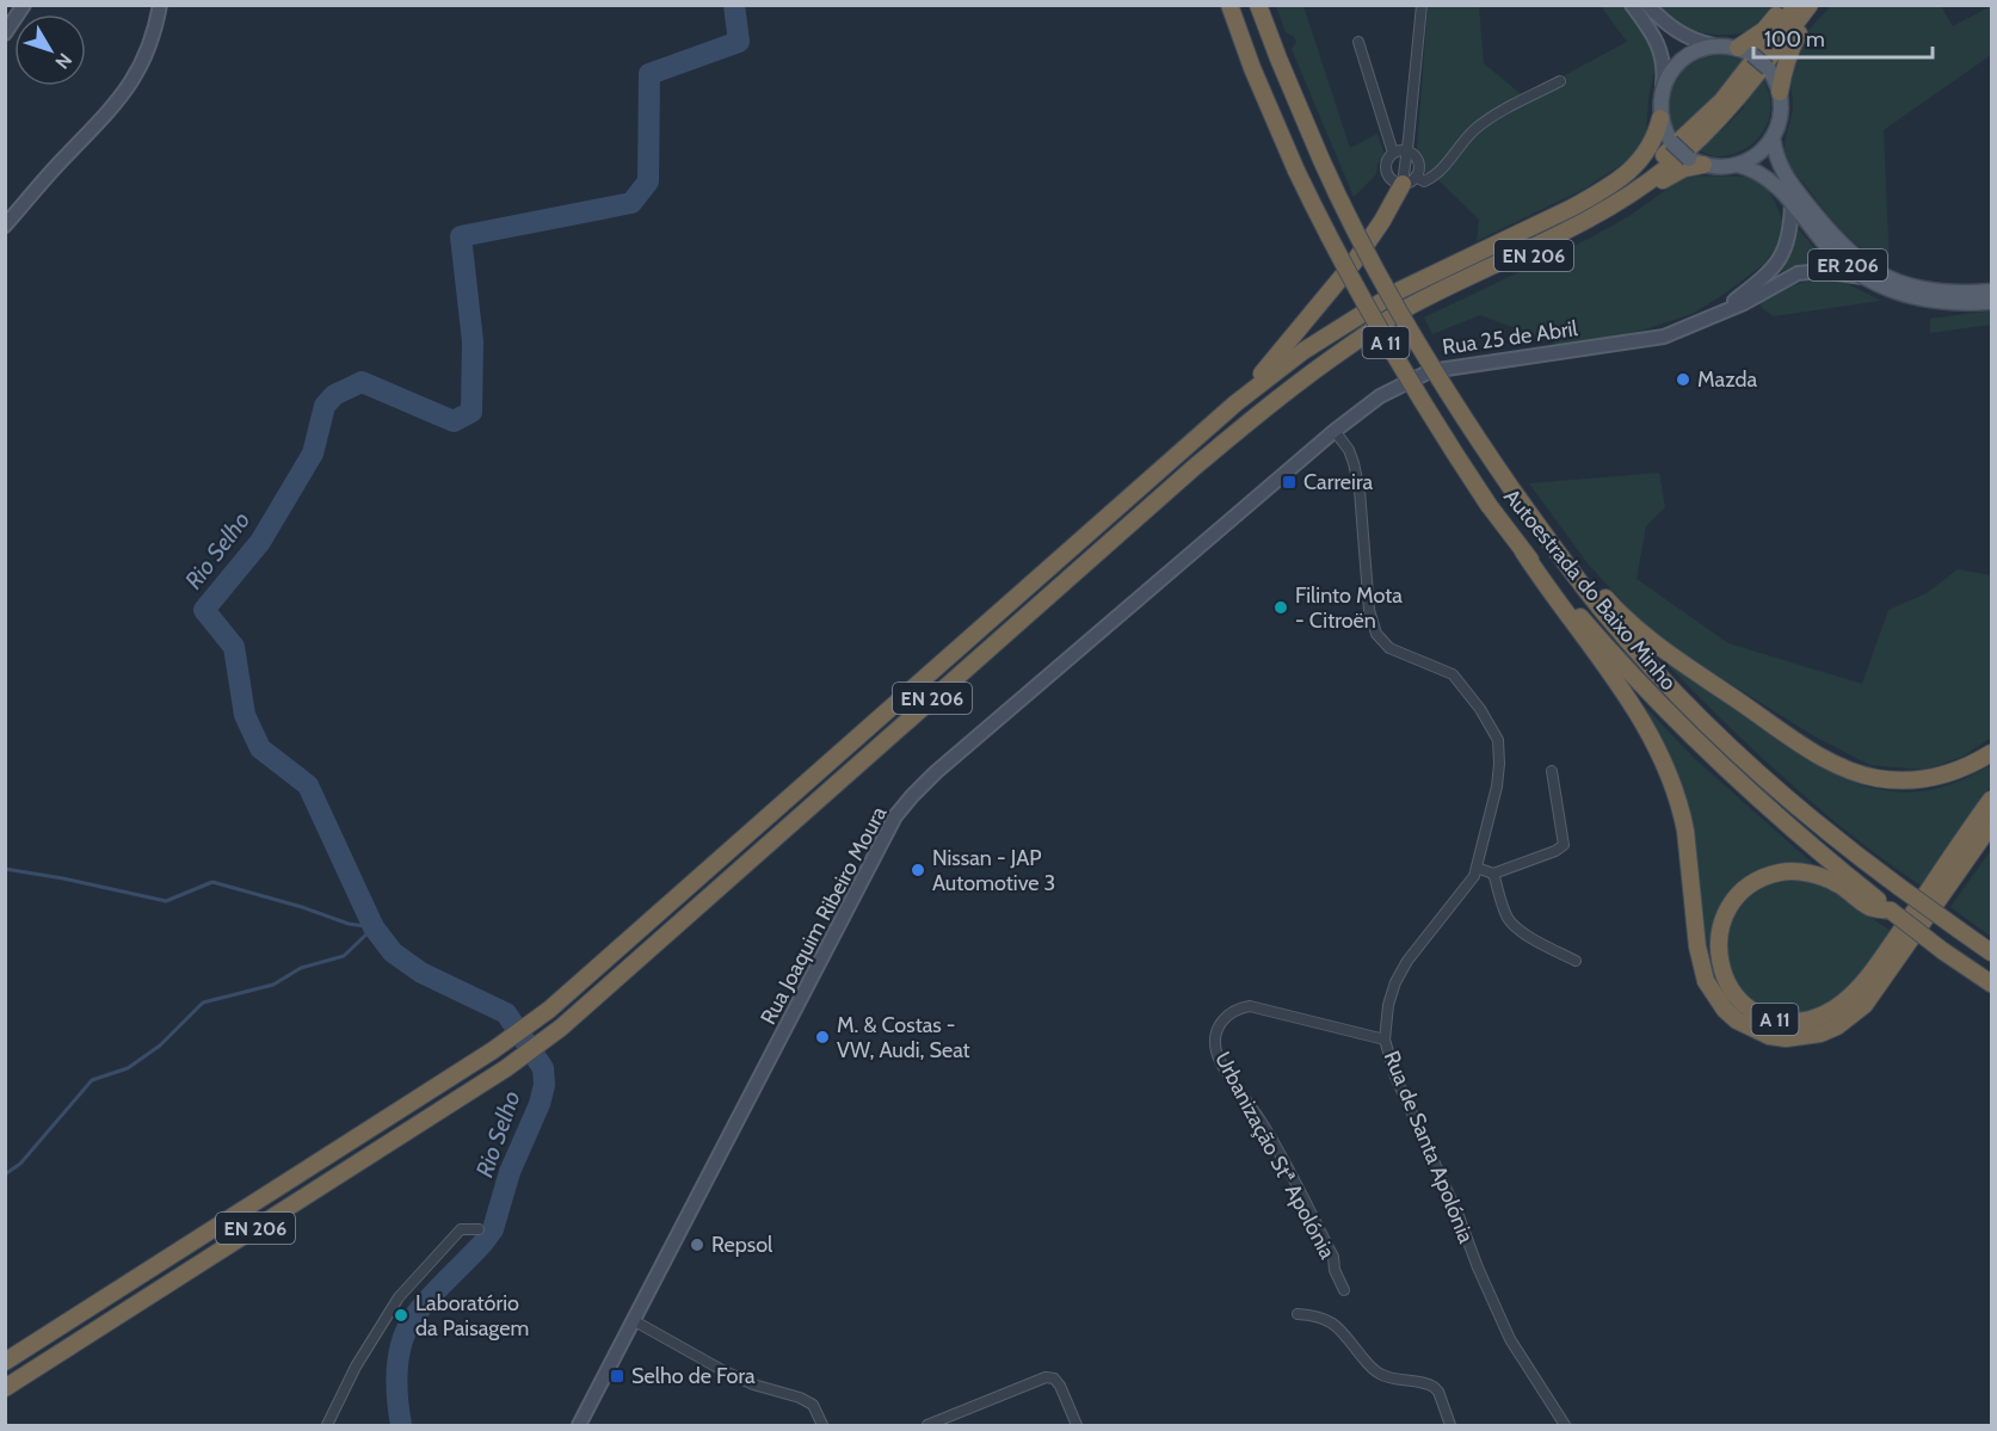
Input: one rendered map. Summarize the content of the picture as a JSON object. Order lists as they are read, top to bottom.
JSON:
{
  "streets": {
    "highway": ["EN 206", "A 11", "Autoestrada do Baixo Minho"],
    "main road": ["ER 206", "Rua 25 de Abril", "Rua Joaquim Ribeiro Moura"],
    "street": ["Rua de Santa Apolónia", "Urbanização Stª Apolónia"]
  },
  "crossings": [
    ["EN 206", "ER 206"],
    ["EN 206", "Rua 25 de Abril"],
    ["EN 206", "A 11"],
    ["ER 206", "Rua 25 de Abril"],
    ["Rua 25 de Abril", "Rua Joaquim Ribeiro Moura"],
    ["Rua 25 de Abril", "Rua de Santa Apolónia"],
    ["A 11", "Autoestrada do Baixo Minho"],
    ["Rua Joaquim Ribeiro Moura", "Rua de Santa Apolónia"],
    ["Rua de Santa Apolónia", "Urbanização Stª Apolónia"]
  ],
  "water": ["Rio Selho"],
  "places": {
    "other": [
      "Mazda",
      "Filinto Mota - Citroën",
      "Nissan - JAP Automotive 3",
      "M. & Costas - VW, Audi, Seat",
      "Repsol",
      "Laboratório da Paisagem"
    ],
    "transit": ["Carreira", "Selho de Fora"]
  },
  "scale_bar": "100 m",
  "north": "bottom right"
}
